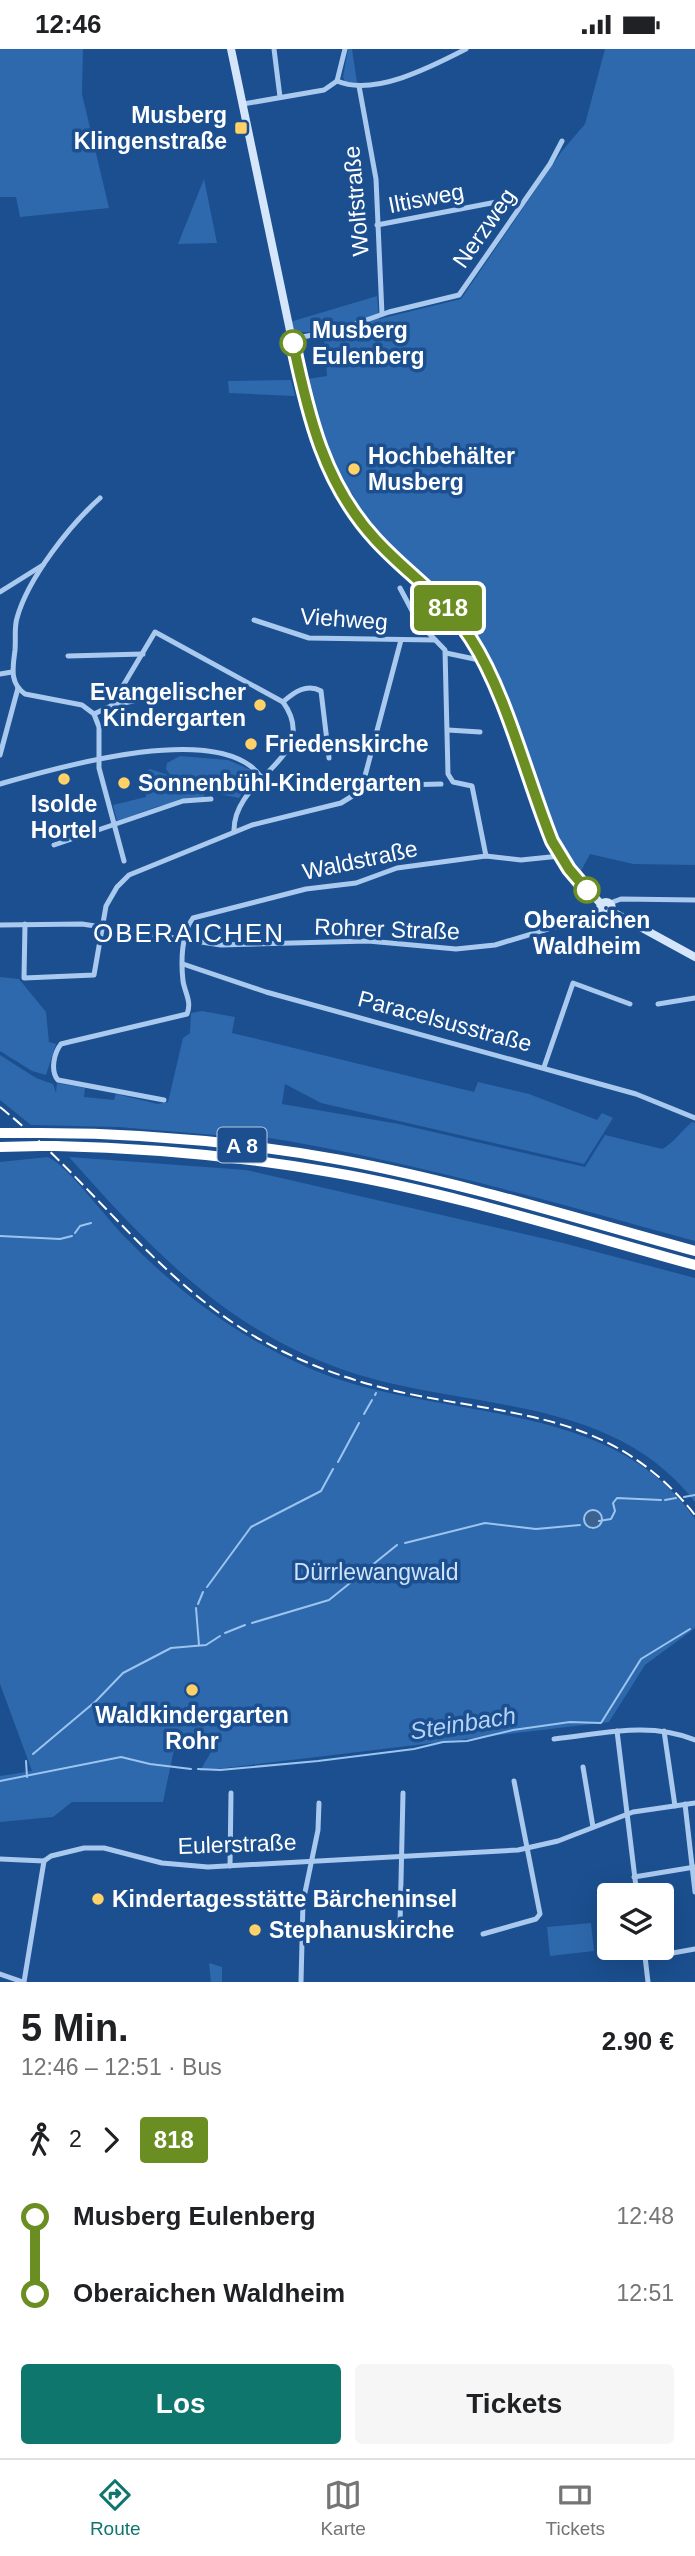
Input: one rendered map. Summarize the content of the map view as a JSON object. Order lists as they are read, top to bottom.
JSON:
{
  "streets": {
    "highway": ["A 8"],
    "street": [
      "Iltisweg",
      "Wolfstraße",
      "Nerzweg",
      "Viehweg",
      "Waldstraße",
      "Rohrer Straße",
      "Paracelsusstraße",
      "Eulerstraße"
    ]
  },
  "crossings": [
    ["Iltisweg", "Wolfstraße"],
    ["Iltisweg", "Nerzweg"],
    ["Wolfstraße", "Nerzweg"],
    ["Waldstraße", "Rohrer Straße"]
  ],
  "districts": ["OBERAICHEN"],
  "water": ["Steinbach"],
  "parks": ["Dürrlewangwald"],
  "places": {
    "transit": ["Musberg Klingenstraße"],
    "other": [
      "Musberg Eulenberg",
      "Hochbehälter Musberg",
      "Evangelischer Kindergarten",
      "Friedenskirche",
      "Isolde Hortel",
      "Sonnenbühl-Kindergarten",
      "Oberaichen Waldheim",
      "Waldkindergarten Rohr",
      "Kindertagesstätte Bärcheninsel",
      "Stephanuskirche"
    ]
  },
  "lines": ["bus line 818"],
  "page": {
    "status": "12:46",
    "on_map": "818",
    "heading": ["5 Min.", "12:46 – 12:51 · Bus", "2.90 €"],
    "legs": ["2", "818"],
    "list": [
      {
        "name": "Musberg Eulenberg",
        "value": "12:48"
      },
      {
        "name": "Oberaichen Waldheim",
        "value": "12:51"
      }
    ],
    "buttons": ["Los", "Tickets"],
    "tabs": ["Route", "Karte", "Tickets"]
  }
}
